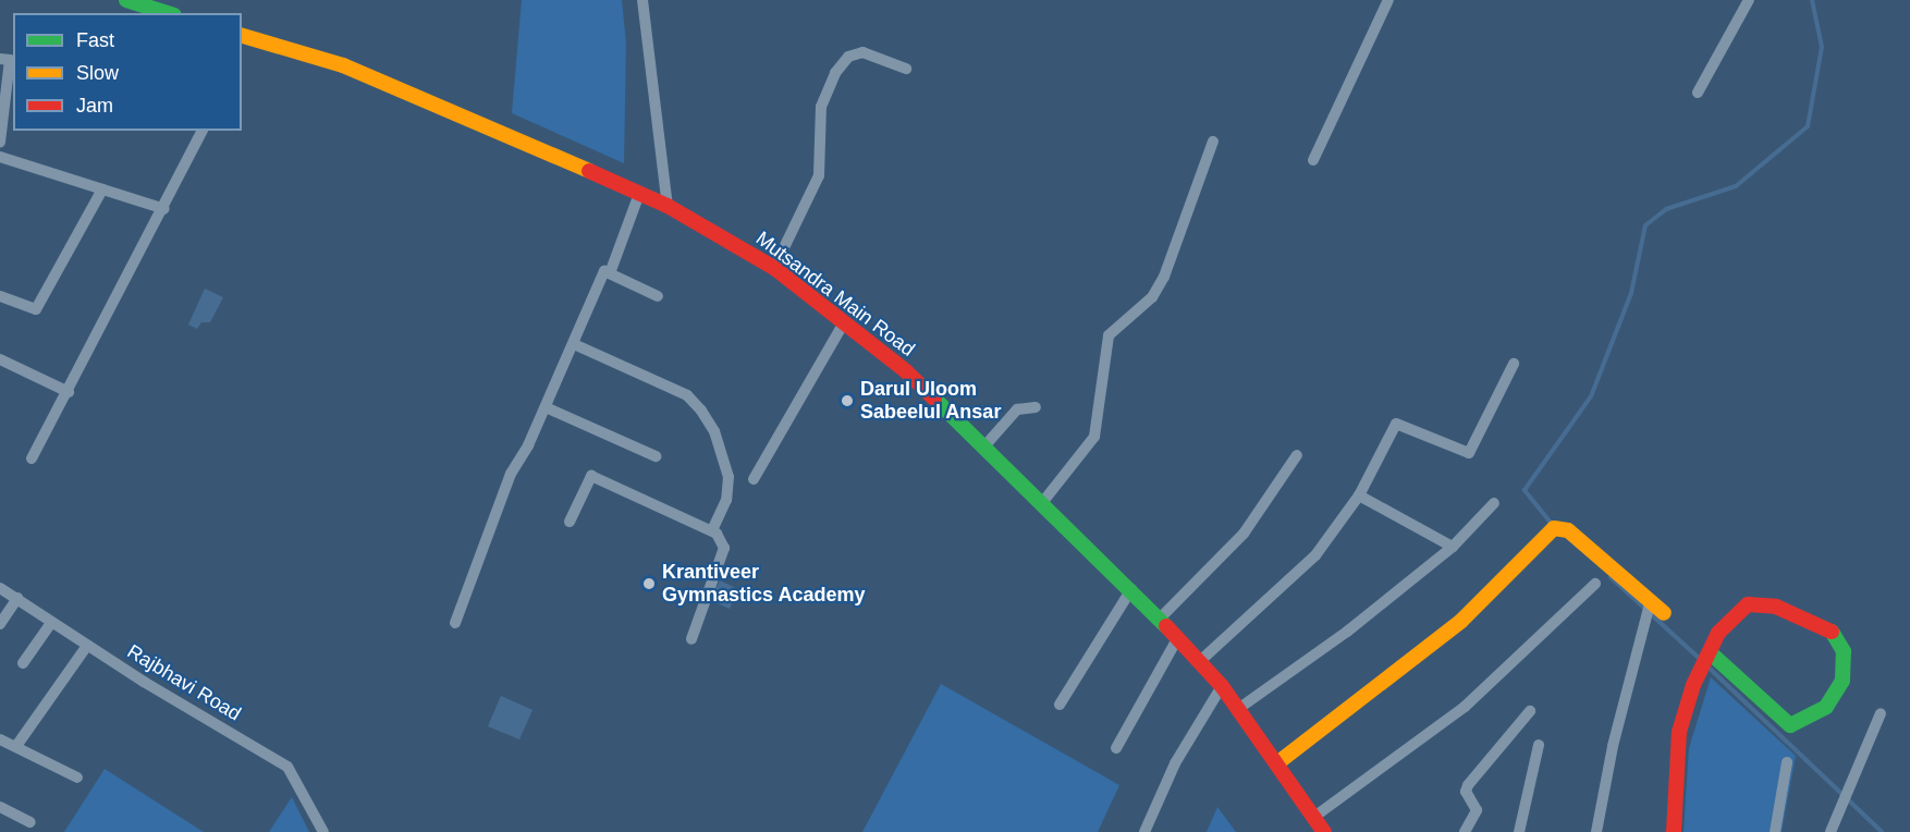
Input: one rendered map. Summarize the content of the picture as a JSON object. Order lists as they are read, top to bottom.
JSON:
{
  "streets": {
    "street": ["Mutsandra Main Road", "Rajbhavi Road"]
  },
  "places": ["Darul Uloom Sabeelul Ansar", "Krantiveer Gymnastics Academy"],
  "legend": ["Fast", "Slow", "Jam"]
}
